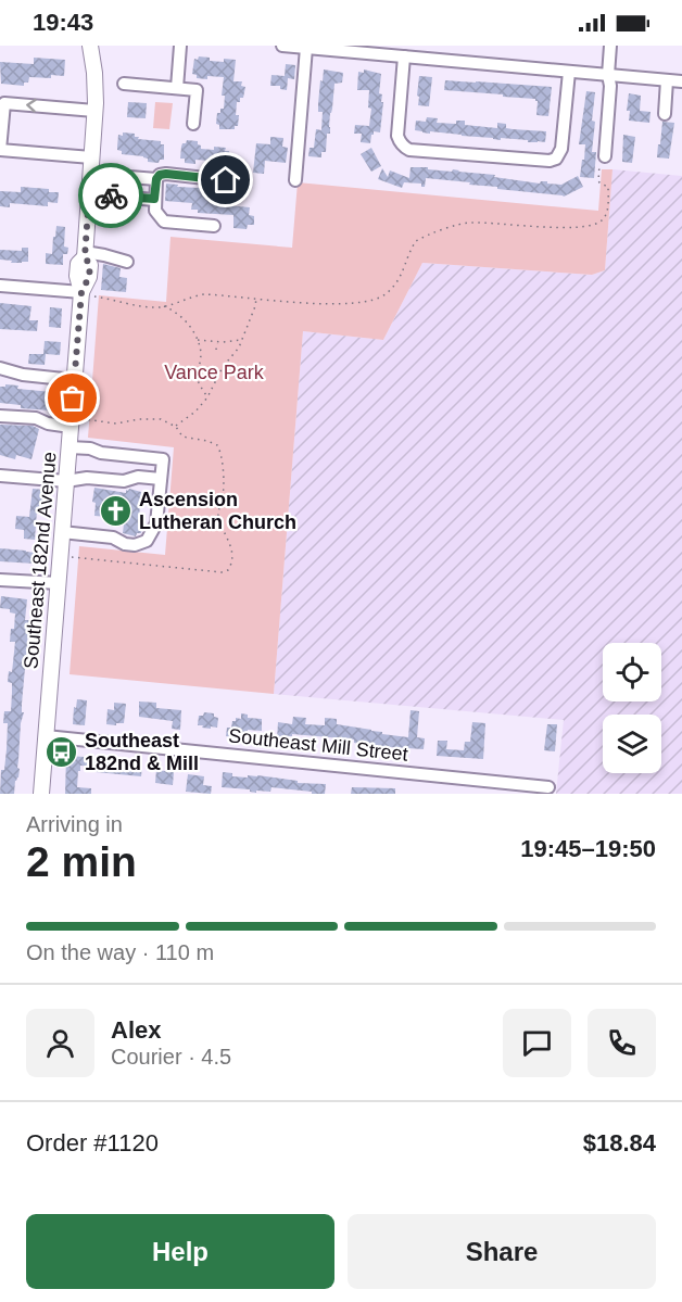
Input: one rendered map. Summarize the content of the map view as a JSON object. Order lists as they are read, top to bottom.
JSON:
{
  "streets": {
    "main road": ["Southeast 182nd Avenue"],
    "street": ["Southeast Mill Street"]
  },
  "crossings": [
    ["Southeast 182nd Avenue", "Southeast Mill Street"]
  ],
  "parks": ["Vance Park"],
  "places": {
    "church": ["Ascension Lutheran Church"],
    "bus stop": ["Southeast 182nd & Mill"]
  },
  "page": {
    "status": "19:43",
    "heading": ["2 min", "Arriving in", "19:45–19:50"],
    "panel": [
      "Alex",
      "Courier · 4.5",
      "Order #1120",
      "$18.84"
    ],
    "bar": "On the way · 110 m",
    "buttons": ["Help", "Share"]
  }
}
